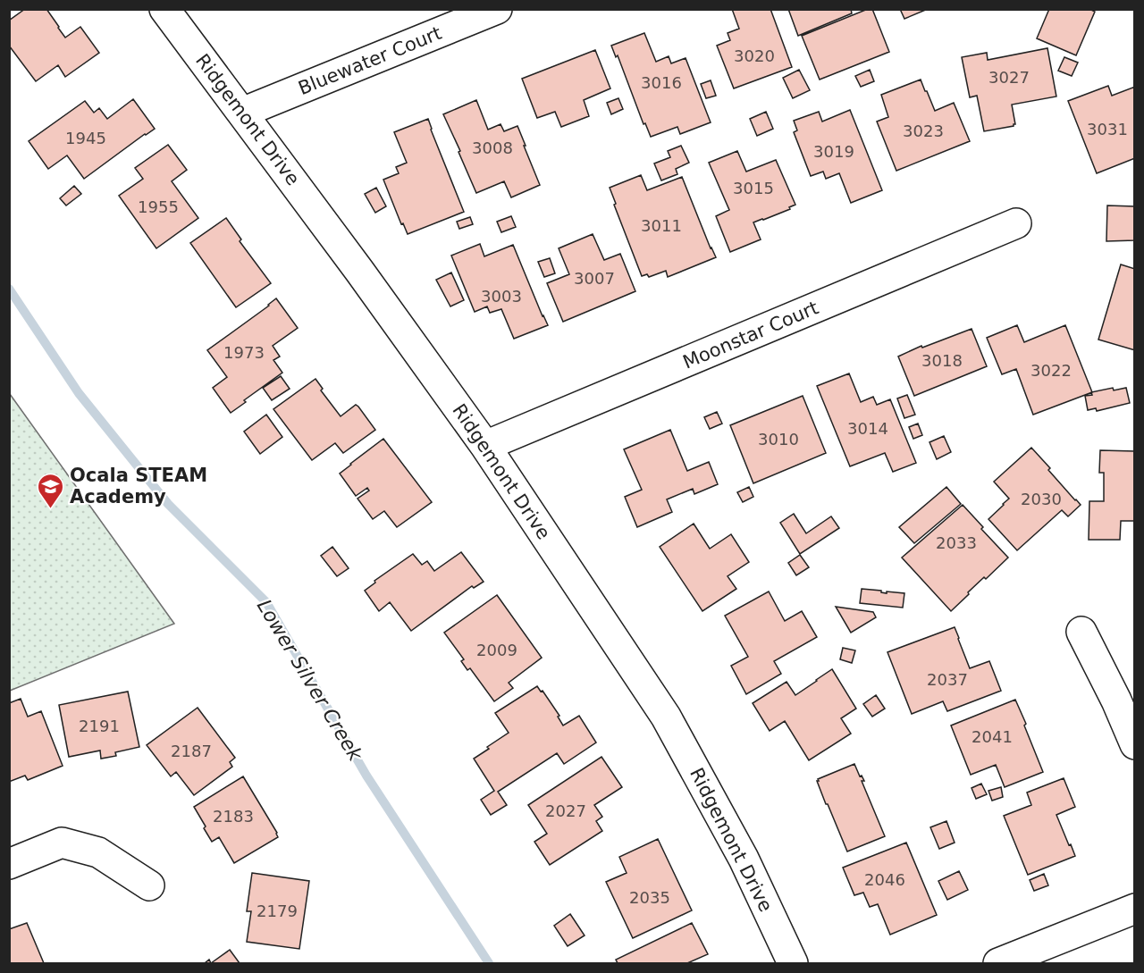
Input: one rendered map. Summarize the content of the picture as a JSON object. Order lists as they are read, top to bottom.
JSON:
{
  "streets": {
    "street": ["Bluewater Court", "Ridgemont Drive", "Moonstar Court"]
  },
  "crossings": [
    ["Bluewater Court", "Ridgemont Drive"],
    ["Ridgemont Drive", "Moonstar Court"]
  ],
  "water": ["Lower Silver Creek"],
  "places": {
    "school or university": ["Ocala STEAM Academy"]
  },
  "house_numbers": [
    "3020",
    "3027",
    "3016",
    "3031",
    "3023",
    "1945",
    "3008",
    "3019",
    "3015",
    "1955",
    "3011",
    "3007",
    "3003",
    "1973",
    "3018",
    "3022",
    "3014",
    "3010",
    "2030",
    "2033",
    "2009",
    "2037",
    "2191",
    "2041",
    "2187",
    "2027",
    "2183",
    "2046",
    "2035",
    "2179"
  ]
}
